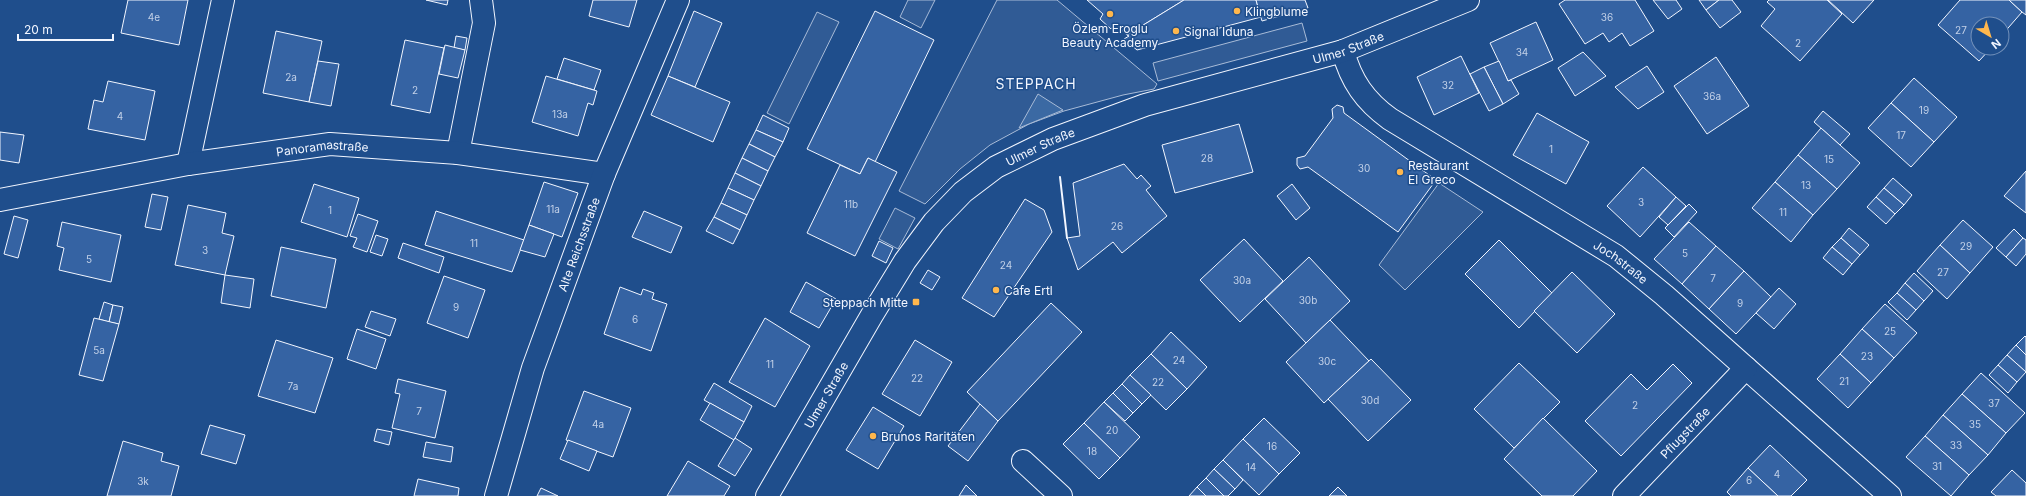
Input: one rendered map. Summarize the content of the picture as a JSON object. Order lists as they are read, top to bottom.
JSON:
{
  "streets": {
    "street": [
      "Ulmer Straße",
      "Panoramastraße",
      "Alte Reichsstraße",
      "Jochstraße",
      "Pflugstraße"
    ]
  },
  "crossings": [
    ["Ulmer Straße", "Jochstraße"],
    ["Panoramastraße", "Alte Reichsstraße"],
    ["Jochstraße", "Pflugstraße"]
  ],
  "districts": ["STEPPACH"],
  "places": {
    "other": [
      "Klingblume",
      "Özlem Eroglu Beauty Academy",
      "Signal Iduna",
      "Restaurant El Greco",
      "Cafe Ertl",
      "Brunos Raritäten"
    ],
    "transit": ["Steppach Mitte"]
  },
  "house_numbers": [
    "4e",
    "36",
    "27",
    "2",
    "34",
    "2a",
    "32",
    "2",
    "36a",
    "19",
    "13a",
    "4",
    "17",
    "1",
    "28",
    "15",
    "30",
    "13",
    "3",
    "11b",
    "11a",
    "1",
    "11",
    "26",
    "11",
    "29",
    "3",
    "5",
    "5",
    "24",
    "27",
    "7",
    "30a",
    "30b",
    "9",
    "9",
    "6",
    "25",
    "5a",
    "23",
    "24",
    "30c",
    "11",
    "22",
    "21",
    "22",
    "7a",
    "30d",
    "37",
    "2",
    "7",
    "4a",
    "35",
    "20",
    "33",
    "16",
    "18",
    "31",
    "14",
    "4",
    "6",
    "3k"
  ],
  "scale_bar": "20 m",
  "north": "bottom right"
}
